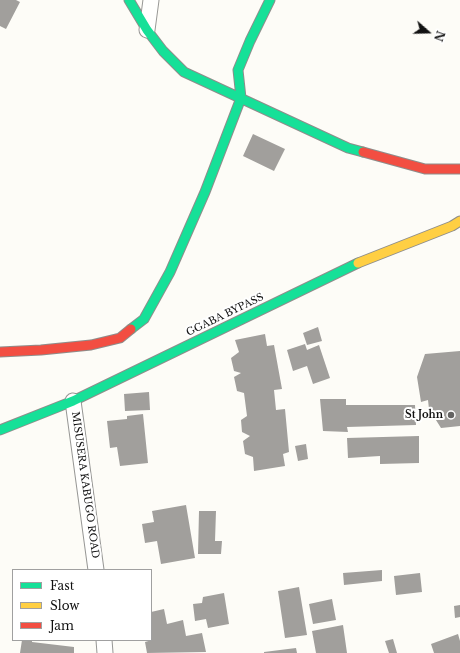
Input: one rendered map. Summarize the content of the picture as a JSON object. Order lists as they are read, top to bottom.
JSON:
{
  "streets": {
    "street": ["GGABA BYPASS", "MISUSERA KABUGO ROAD"]
  },
  "crossings": [
    ["GGABA BYPASS", "MISUSERA KABUGO ROAD"]
  ],
  "places": ["St John"],
  "legend": ["Fast", "Slow", "Jam"],
  "north": "right"
}
